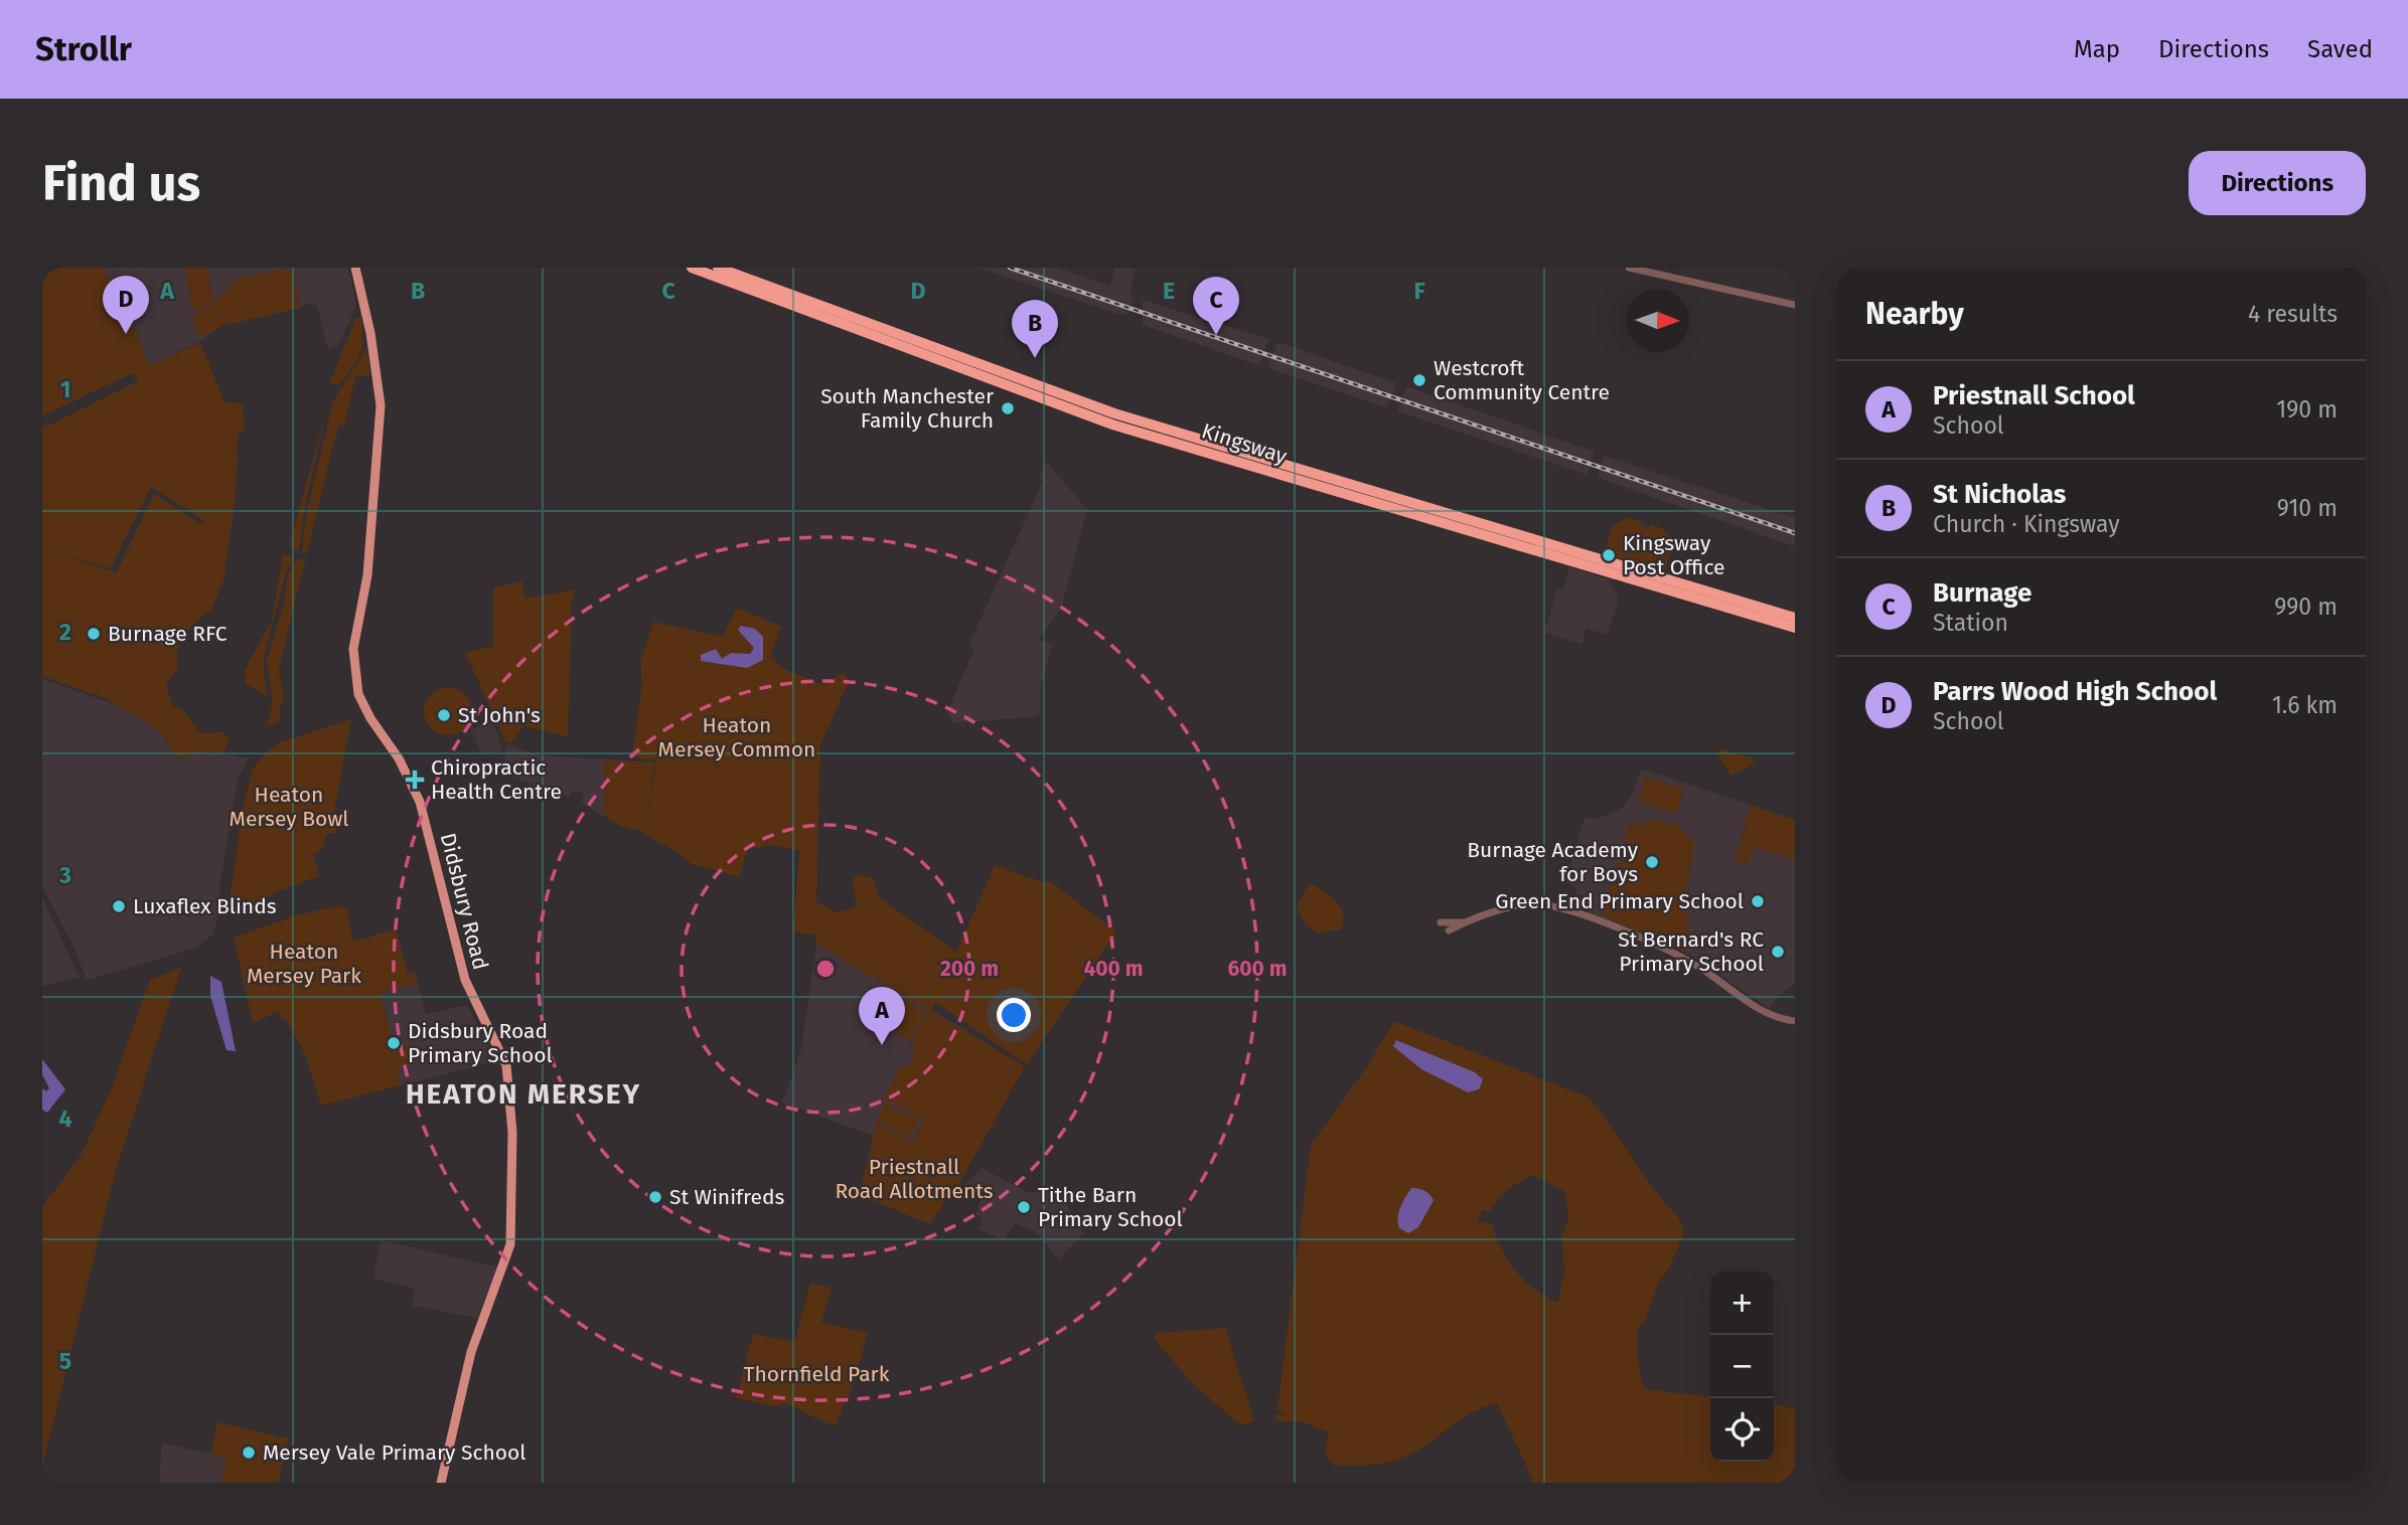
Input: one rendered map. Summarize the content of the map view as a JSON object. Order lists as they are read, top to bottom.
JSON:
{
  "streets": {
    "highway": ["Kingsway"],
    "main road": ["Didsbury Road"]
  },
  "districts": ["HEATON MERSEY"],
  "parks": [
    "Heaton Mersey Common",
    "Heaton Mersey Bowl",
    "Heaton Mersey Park",
    "Priestnall Road Allotments",
    "Thornfield Park"
  ],
  "places": {
    "other": [
      "Westcroft Community Centre",
      "South Manchester Family Church",
      "Kingsway Post Office",
      "Burnage RFC",
      "St John's",
      "Burnage Academy for Boys",
      "Green End Primary School",
      "Luxaflex Blinds",
      "St Bernard's RC Primary School",
      "Didsbury Road Primary School",
      "St Winifreds",
      "Tithe Barn Primary School",
      "Mersey Vale Primary School"
    ],
    "health": ["Chiropractic Health Centre"]
  },
  "north": "right",
  "page": {
    "header": "Strollr",
    "nav": ["Map", "Directions", "Saved"],
    "buttons": "Directions",
    "title": "Find us",
    "heading": ["Nearby", "4 results"],
    "pins": [
      "D",
      "C",
      "B",
      "A"
    ],
    "list": [
      {
        "mark": "A",
        "name": "Priestnall School",
        "note": "School",
        "value": "190 m"
      },
      {
        "mark": "B",
        "name": "St Nicholas",
        "note": "Church · Kingsway",
        "value": "910 m"
      },
      {
        "mark": "C",
        "name": "Burnage",
        "note": "Station",
        "value": "990 m"
      },
      {
        "mark": "D",
        "name": "Parrs Wood High School",
        "note": "School",
        "value": "1.6 km"
      }
    ],
    "map_buttons": ["+", "−"]
  },
  "grid": {
    "columns": [
      "A",
      "B",
      "C",
      "D",
      "E",
      "F"
    ],
    "rows": [
      "1",
      "2",
      "3",
      "4",
      "5"
    ]
  },
  "rings": ["200 m", "400 m", "600 m"]
}
